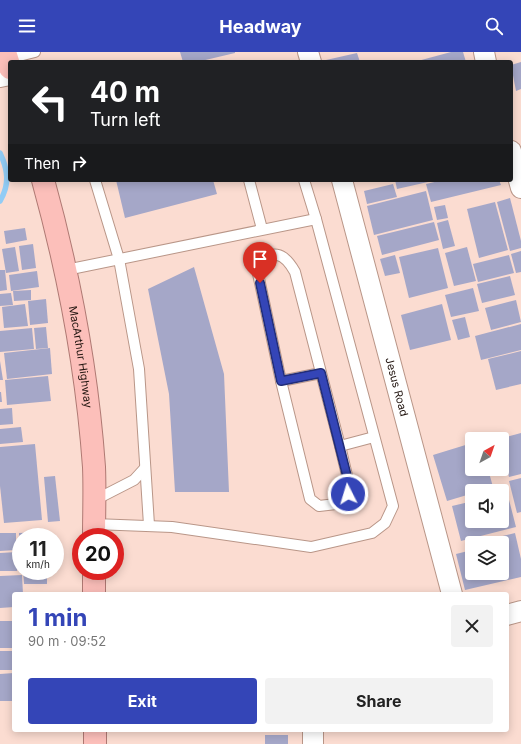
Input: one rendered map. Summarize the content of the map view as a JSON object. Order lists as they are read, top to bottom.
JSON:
{
  "streets": {
    "highway": ["MacArthur Highway"],
    "street": ["Jesus Road"]
  },
  "north": "top right",
  "page": {
    "header": "Headway",
    "turn": ["40 m", "Turn left"],
    "then": "Then",
    "speed": "11 km/h",
    "limit": "20",
    "heading": ["1 min", "90 m · 09:52"],
    "buttons": ["Exit", "Share"]
  }
}
